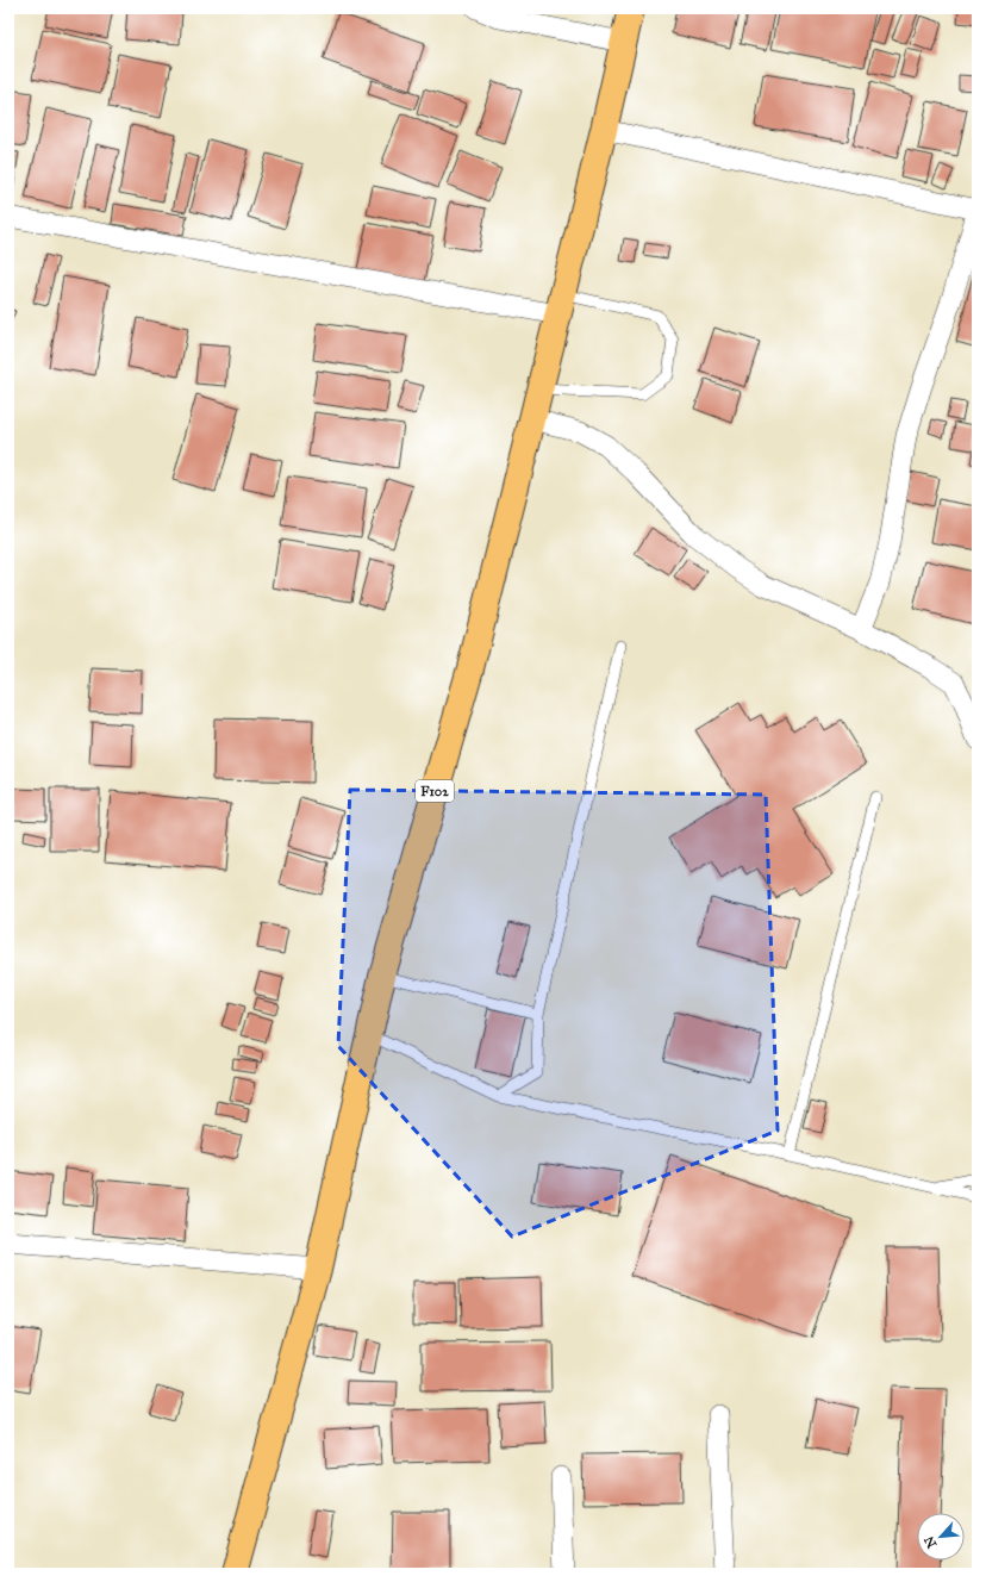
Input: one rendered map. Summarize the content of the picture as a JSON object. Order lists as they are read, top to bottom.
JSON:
{
  "streets": {
    "main road": ["F102"]
  },
  "north": "bottom left"
}
